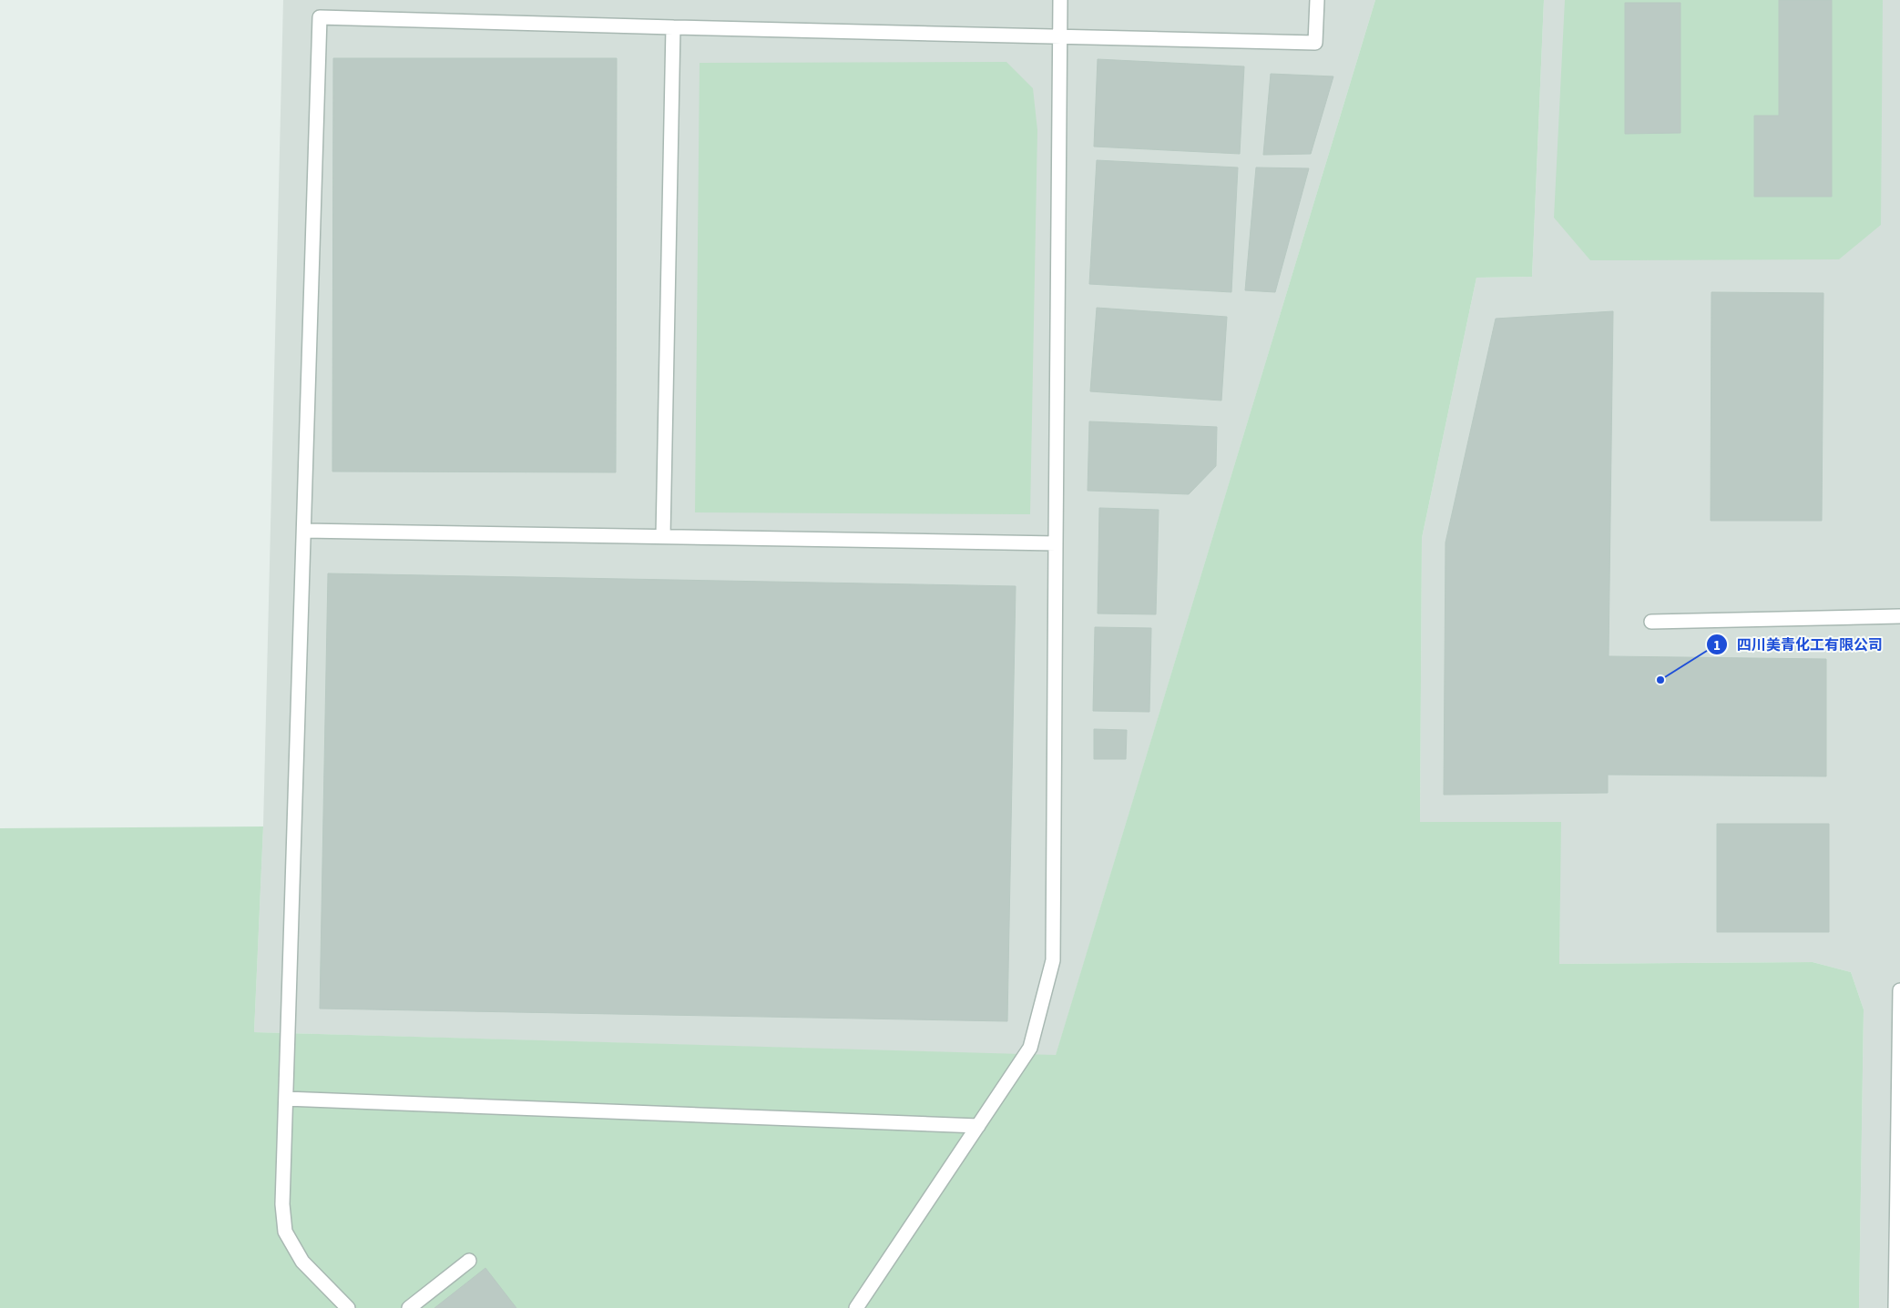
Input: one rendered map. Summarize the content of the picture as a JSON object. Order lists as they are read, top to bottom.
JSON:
{
  "places": ["四川美青化工有限公司"]
}
